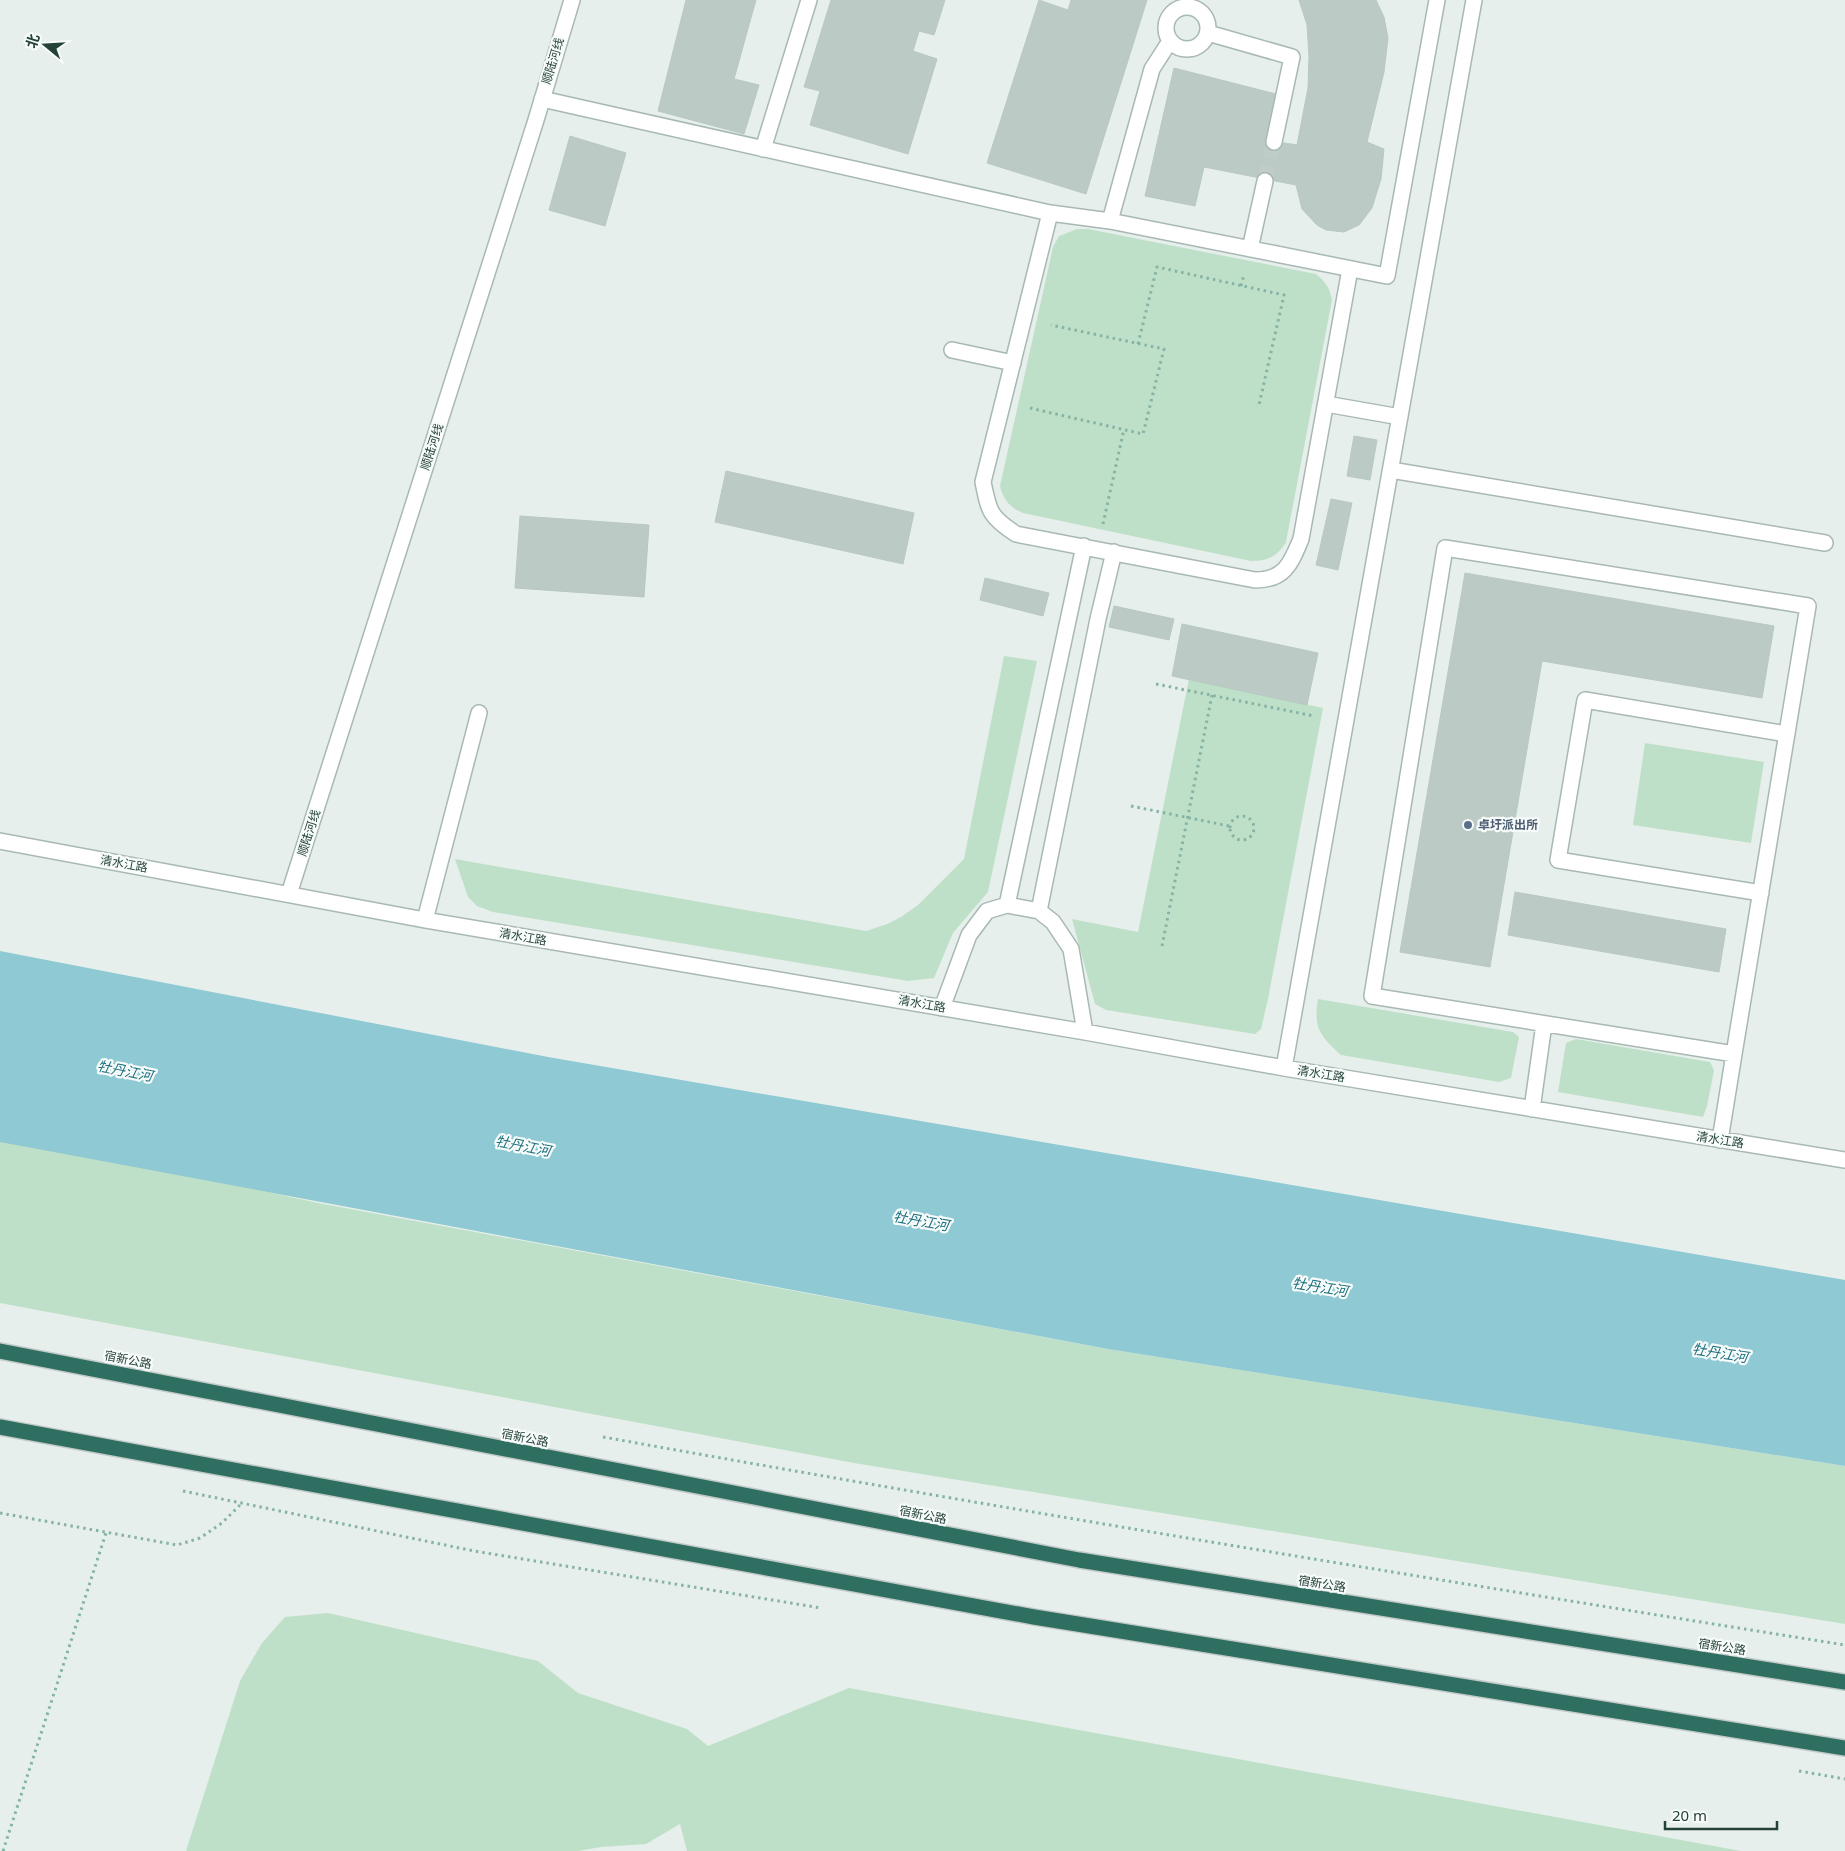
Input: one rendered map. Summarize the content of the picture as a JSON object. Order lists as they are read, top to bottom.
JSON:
{
  "streets": {
    "highway": ["宿新公路"],
    "street": ["顺陆河线", "清水江路"]
  },
  "crossings": [
    ["顺陆河线", "清水江路"]
  ],
  "water": ["牡丹江河"],
  "places": ["卓圩派出所"],
  "scale_bar": "20 m",
  "north": "left"
}
